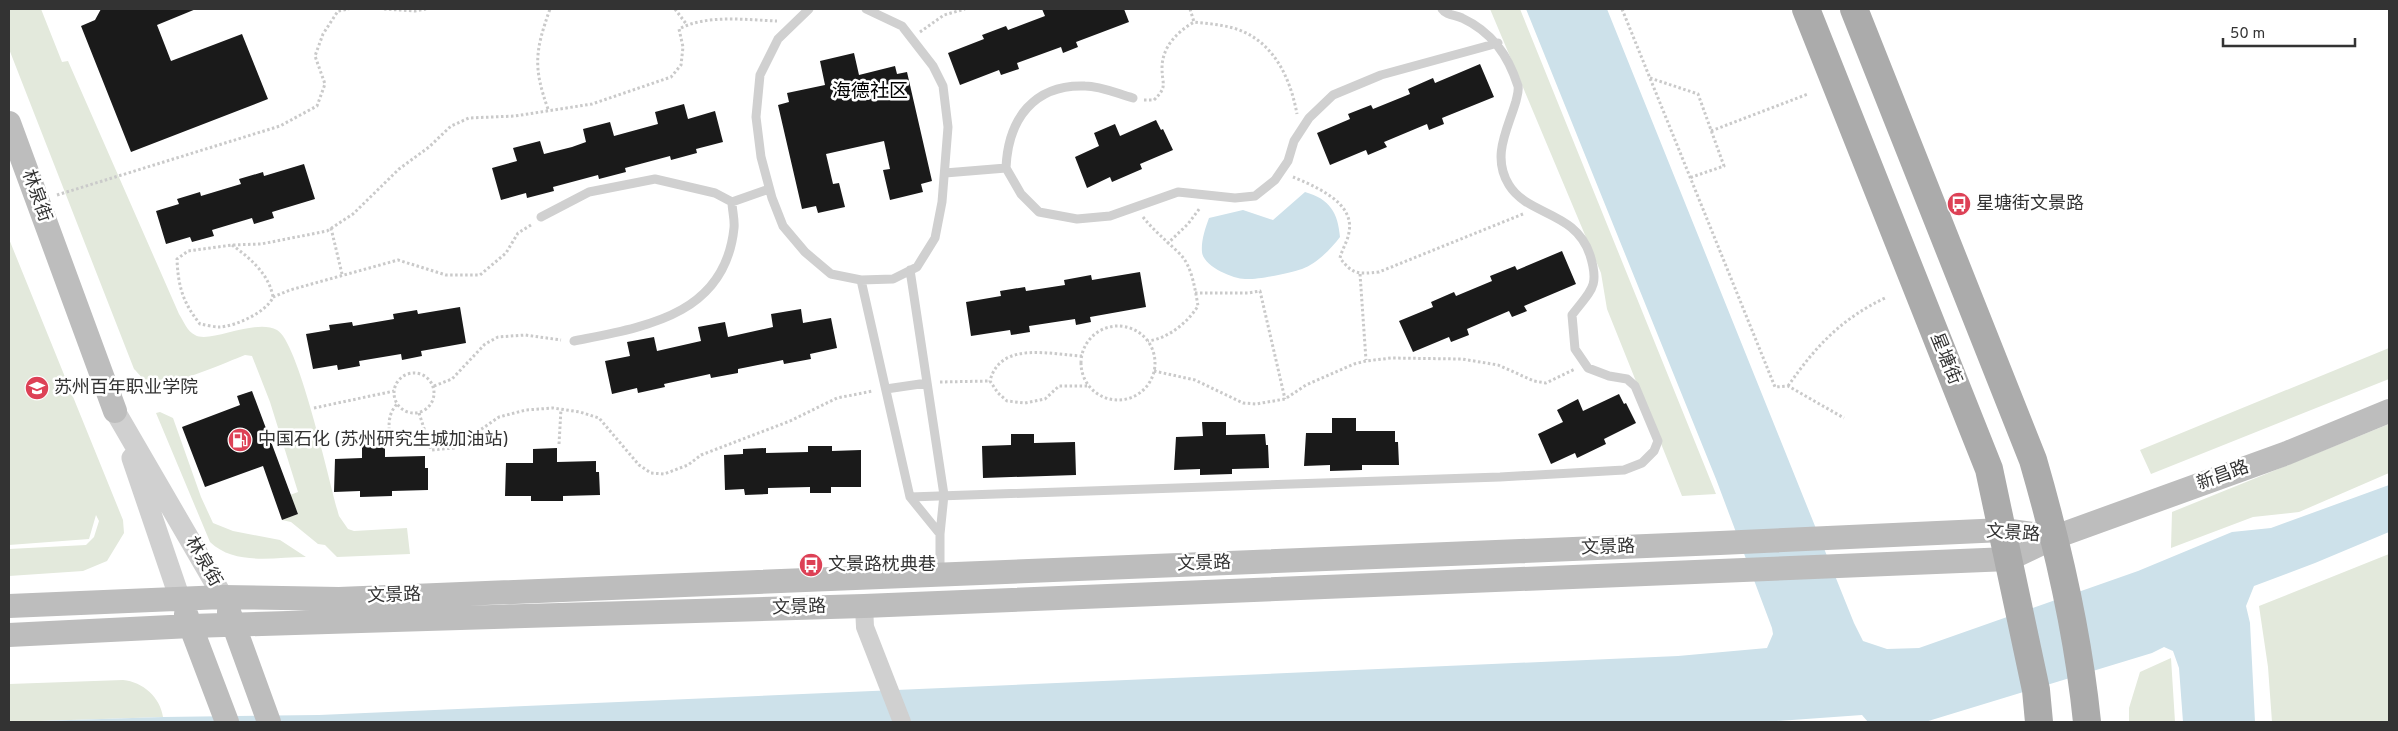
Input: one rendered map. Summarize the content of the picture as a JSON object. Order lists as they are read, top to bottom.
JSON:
{
  "streets": {
    "main road": [
      "林泉街",
      "星塘街",
      "新昌路",
      "文景路"
    ]
  },
  "crossings": [
    ["林泉街", "文景路"],
    ["星塘街", "文景路"],
    ["新昌路", "文景路"]
  ],
  "districts": ["海德社区"],
  "places": {
    "bus stop": ["星塘街文景路", "文景路枕典巷"],
    "school or university": ["苏州百年职业学院"],
    "fuel station": ["中国石化 (苏州研究生城加油站)"]
  },
  "scale_bar": "50 m"
}
